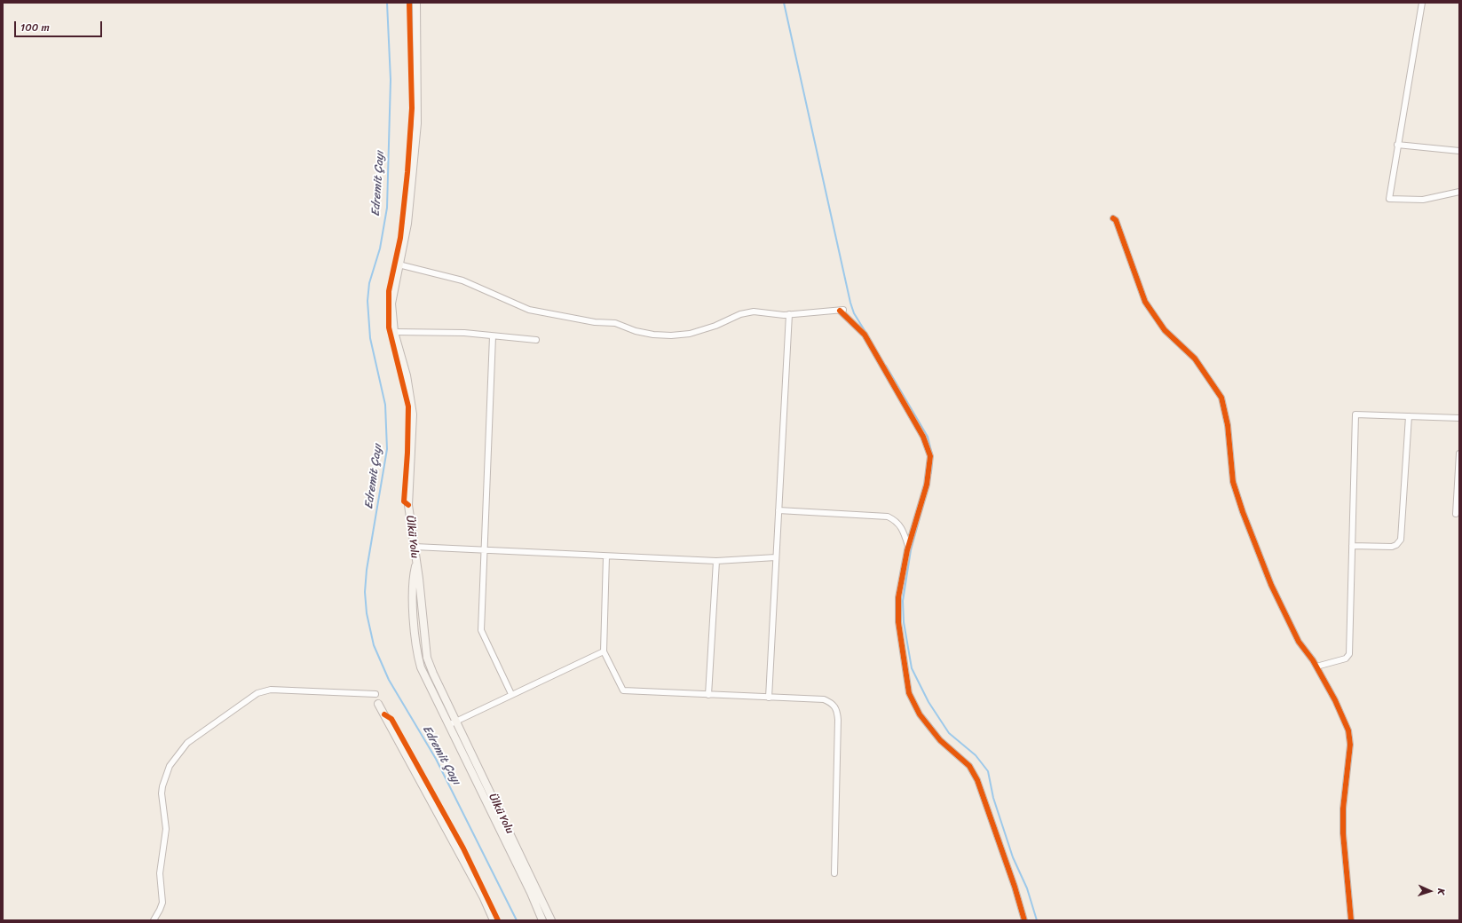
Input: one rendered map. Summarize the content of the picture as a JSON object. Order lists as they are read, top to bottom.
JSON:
{
  "streets": {
    "main road": ["Ülkü Yolu"]
  },
  "water": ["Edremit Çayı"],
  "scale_bar": "100 m",
  "north": "right"
}
